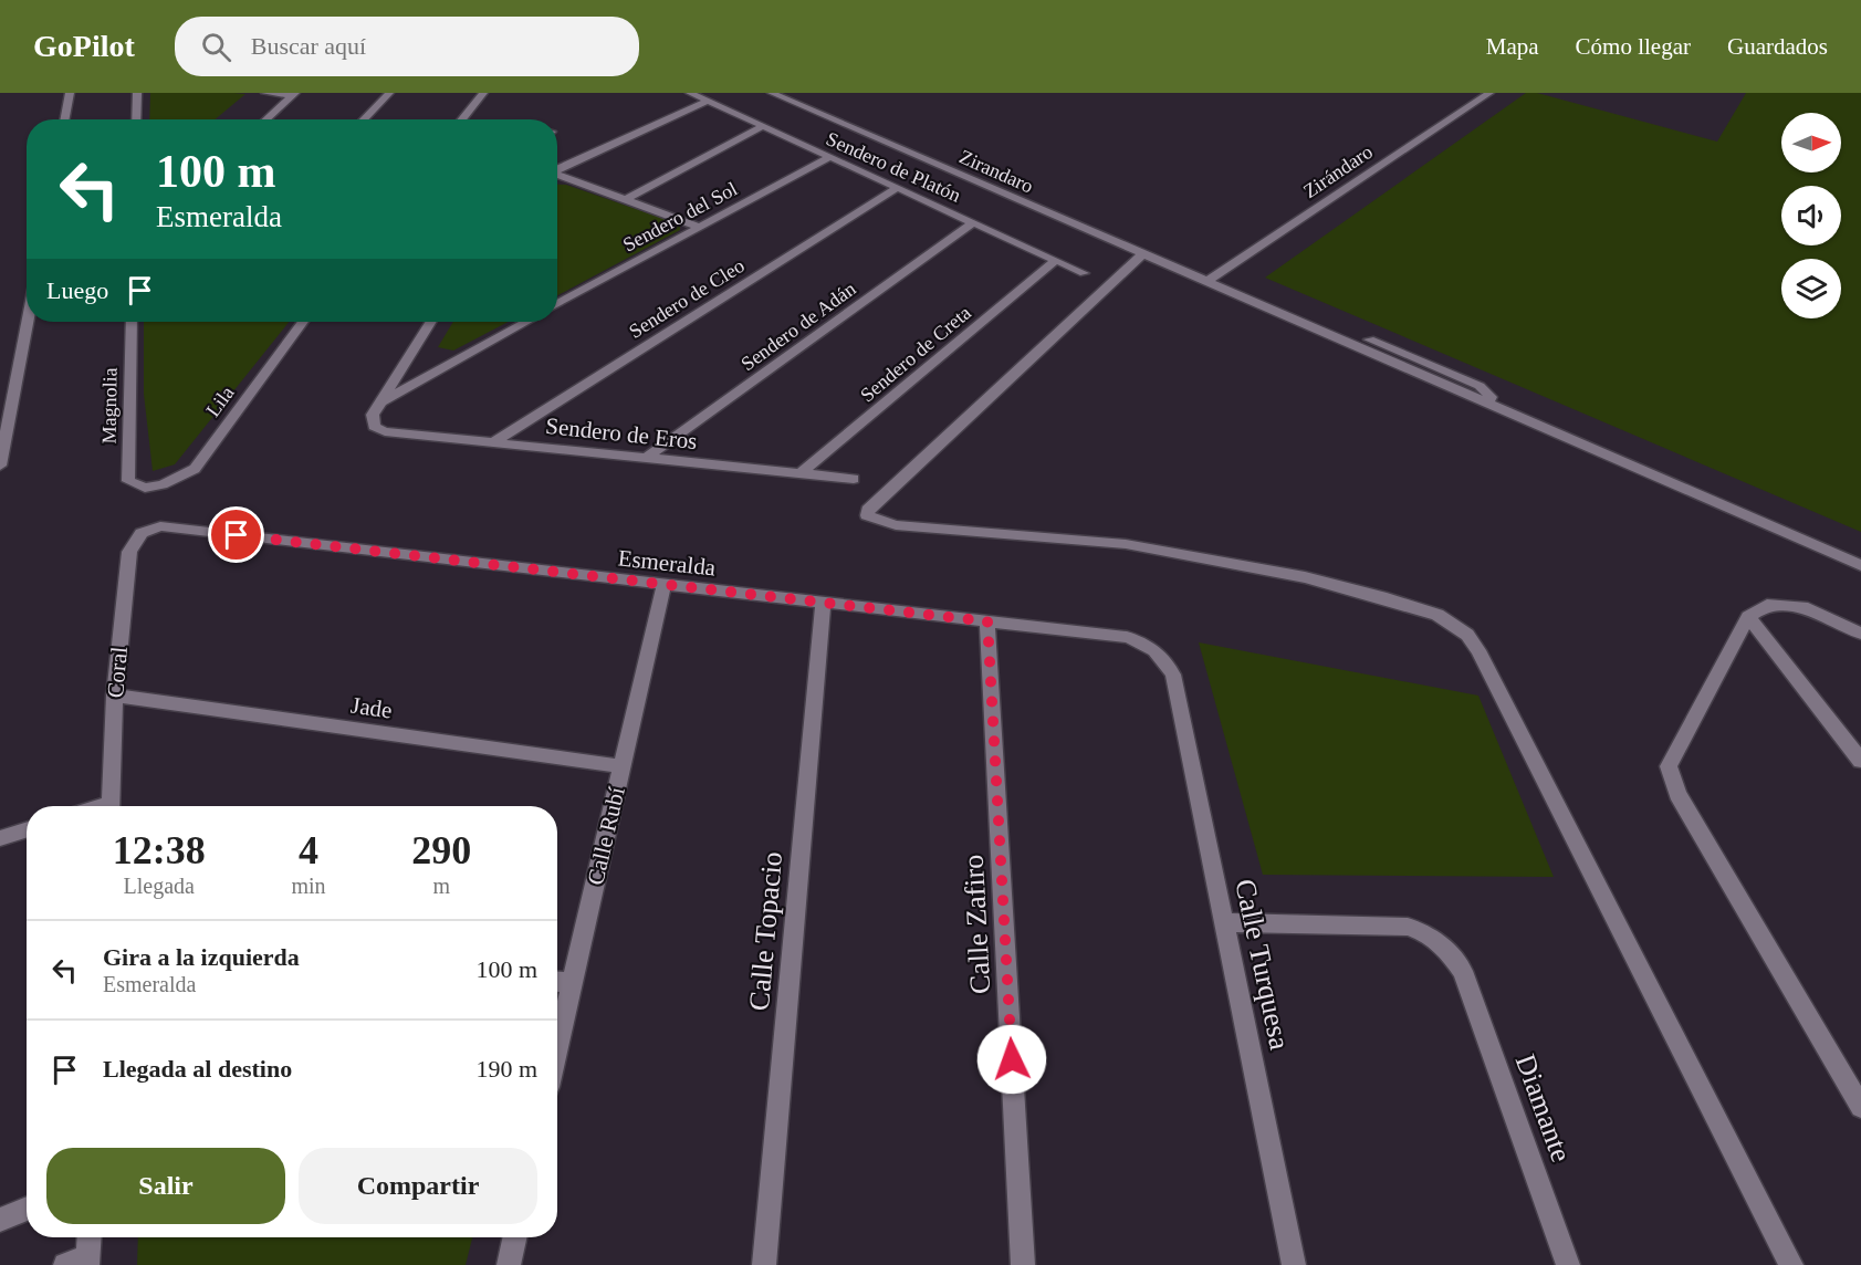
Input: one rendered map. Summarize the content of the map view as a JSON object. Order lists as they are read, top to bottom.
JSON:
{
  "streets": {
    "street": [
      "Sendero de Platón",
      "Zirandaro",
      "Zirándaro",
      "Sendero del Sol",
      "Sendero de Cleo",
      "Sendero de Adán",
      "Sendero de Creta",
      "Lila",
      "Magnolia",
      "Sendero de Eros",
      "Esmeralda",
      "Coral",
      "Jade",
      "Calle Rubí",
      "Calle Zafiro",
      "Calle Topacio",
      "Calle Turquesa",
      "Diamante"
    ]
  },
  "crossings": [
    ["Sendero de Platón", "Sendero del Sol"],
    ["Sendero de Platón", "Sendero de Cleo"],
    ["Sendero de Platón", "Sendero de Adán"],
    ["Sendero de Platón", "Sendero de Creta"],
    ["Zirandaro", "Zirándaro"],
    ["Sendero de Cleo", "Sendero de Eros"],
    ["Sendero de Adán", "Sendero de Eros"],
    ["Sendero de Creta", "Sendero de Eros"],
    ["Lila", "Magnolia"],
    ["Esmeralda", "Coral"],
    ["Esmeralda", "Calle Rubí"],
    ["Esmeralda", "Calle Zafiro"],
    ["Esmeralda", "Calle Topacio"],
    ["Esmeralda", "Calle Turquesa"],
    ["Coral", "Jade"],
    ["Jade", "Calle Rubí"],
    ["Calle Turquesa", "Diamante"]
  ],
  "north": "right",
  "page": {
    "header": "GoPilot",
    "search": "Buscar aquí",
    "nav": ["Mapa", "Cómo llegar", "Guardados"],
    "turn": ["100 m", "Esmeralda"],
    "then": "Luego",
    "eta": [
      "12:38",
      "Llegada",
      "4",
      "min",
      "290",
      "m"
    ],
    "list": [
      {
        "name": "Gira a la izquierda",
        "note": "Esmeralda",
        "value": "100 m"
      },
      {
        "name": "Llegada al destino",
        "value": "190 m"
      }
    ],
    "buttons": ["Salir", "Compartir"]
  }
}
